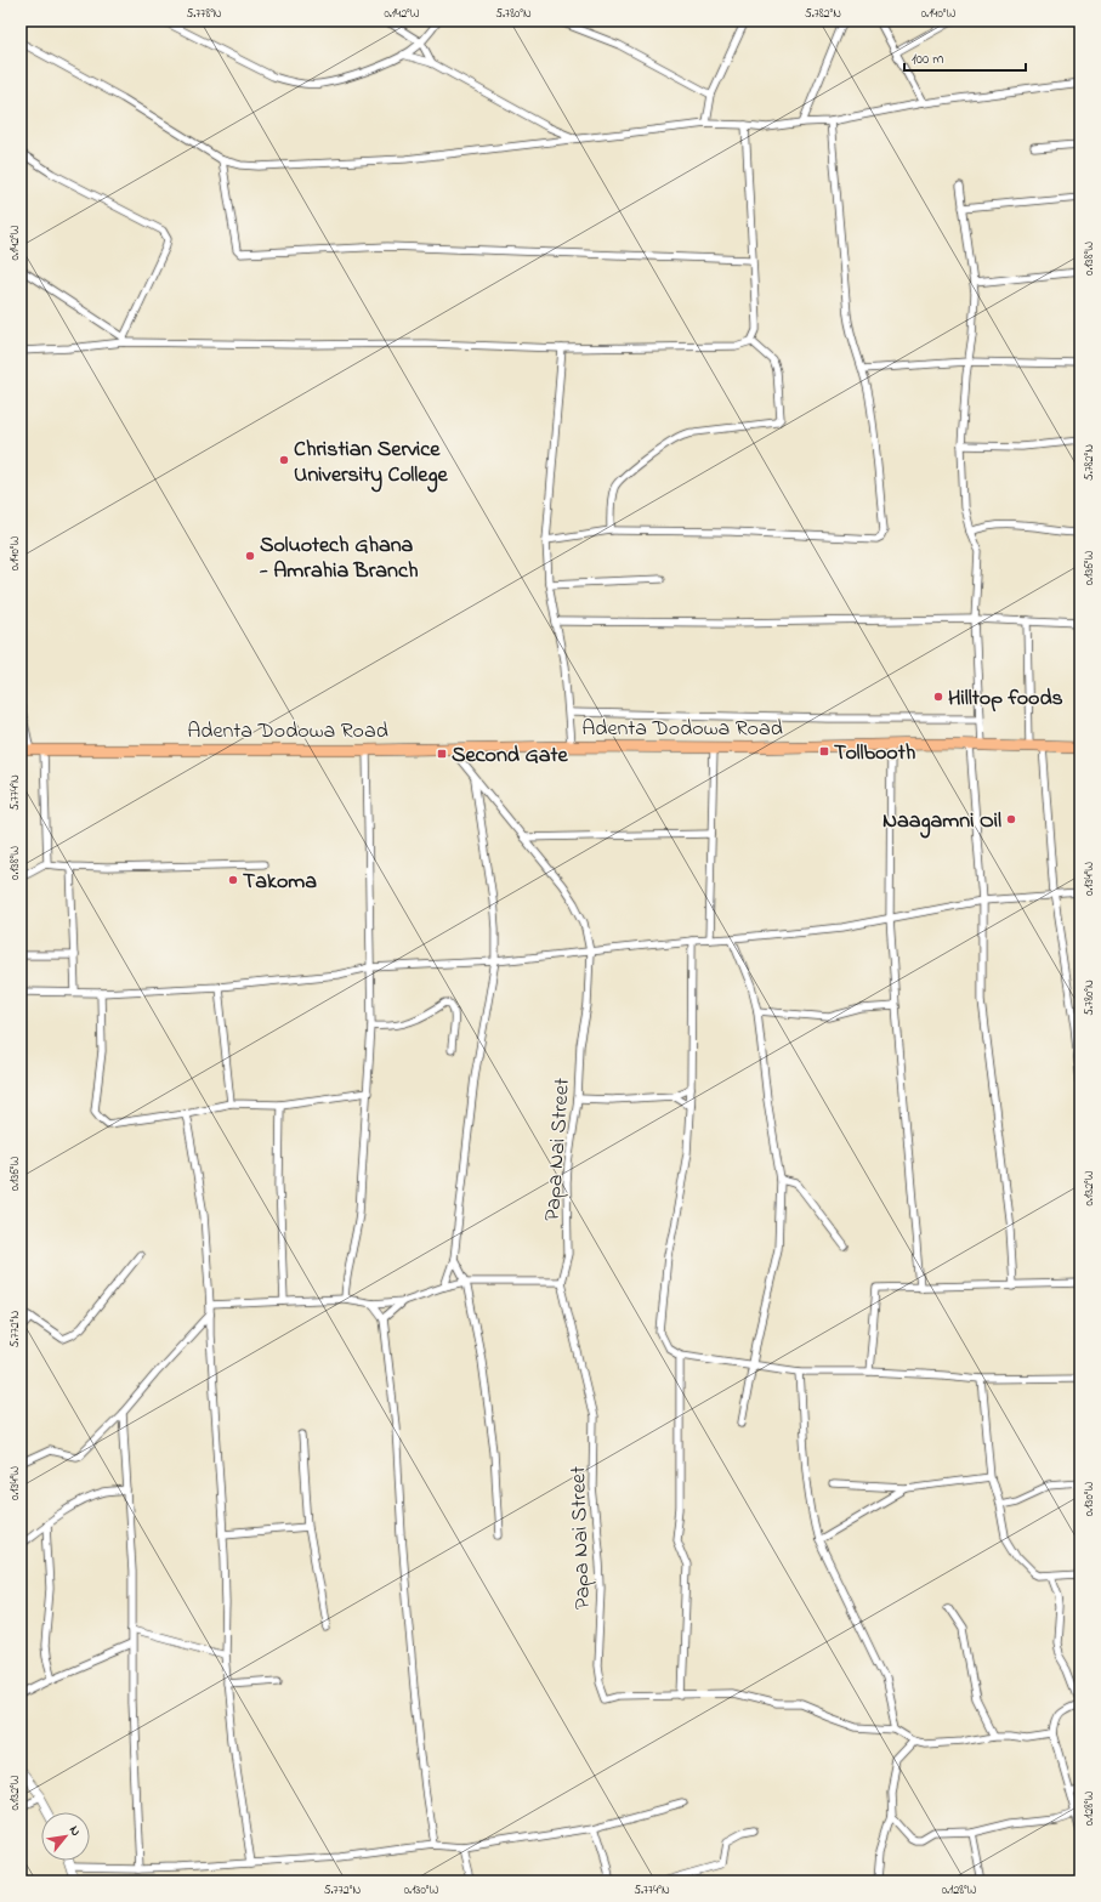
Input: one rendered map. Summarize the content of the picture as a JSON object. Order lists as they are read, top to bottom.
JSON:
{
  "streets": {
    "main road": ["Adenta Dodowa Road"],
    "street": ["Papa Nai Street"]
  },
  "crossings": [
    ["Adenta Dodowa Road", "Papa Nai Street"]
  ],
  "places": {
    "other": [
      "Christian Service University College",
      "Soluotech Ghana - Amrahia Branch",
      "Hilltop foods",
      "Naagamni Oil",
      "Takoma"
    ],
    "transit": ["Tollbooth", "Second Gate"]
  },
  "scale_bar": "100 m",
  "north": "top right",
  "coordinates": [
    "5.778°N",
    "0.142°W",
    "5.780°N",
    "5.782°N",
    "0.140°W",
    "0.138°W",
    "0.136°W",
    "5.774°N",
    "0.134°W",
    "0.132°W",
    "5.772°N",
    "0.130°W",
    "0.128°W"
  ]
}
